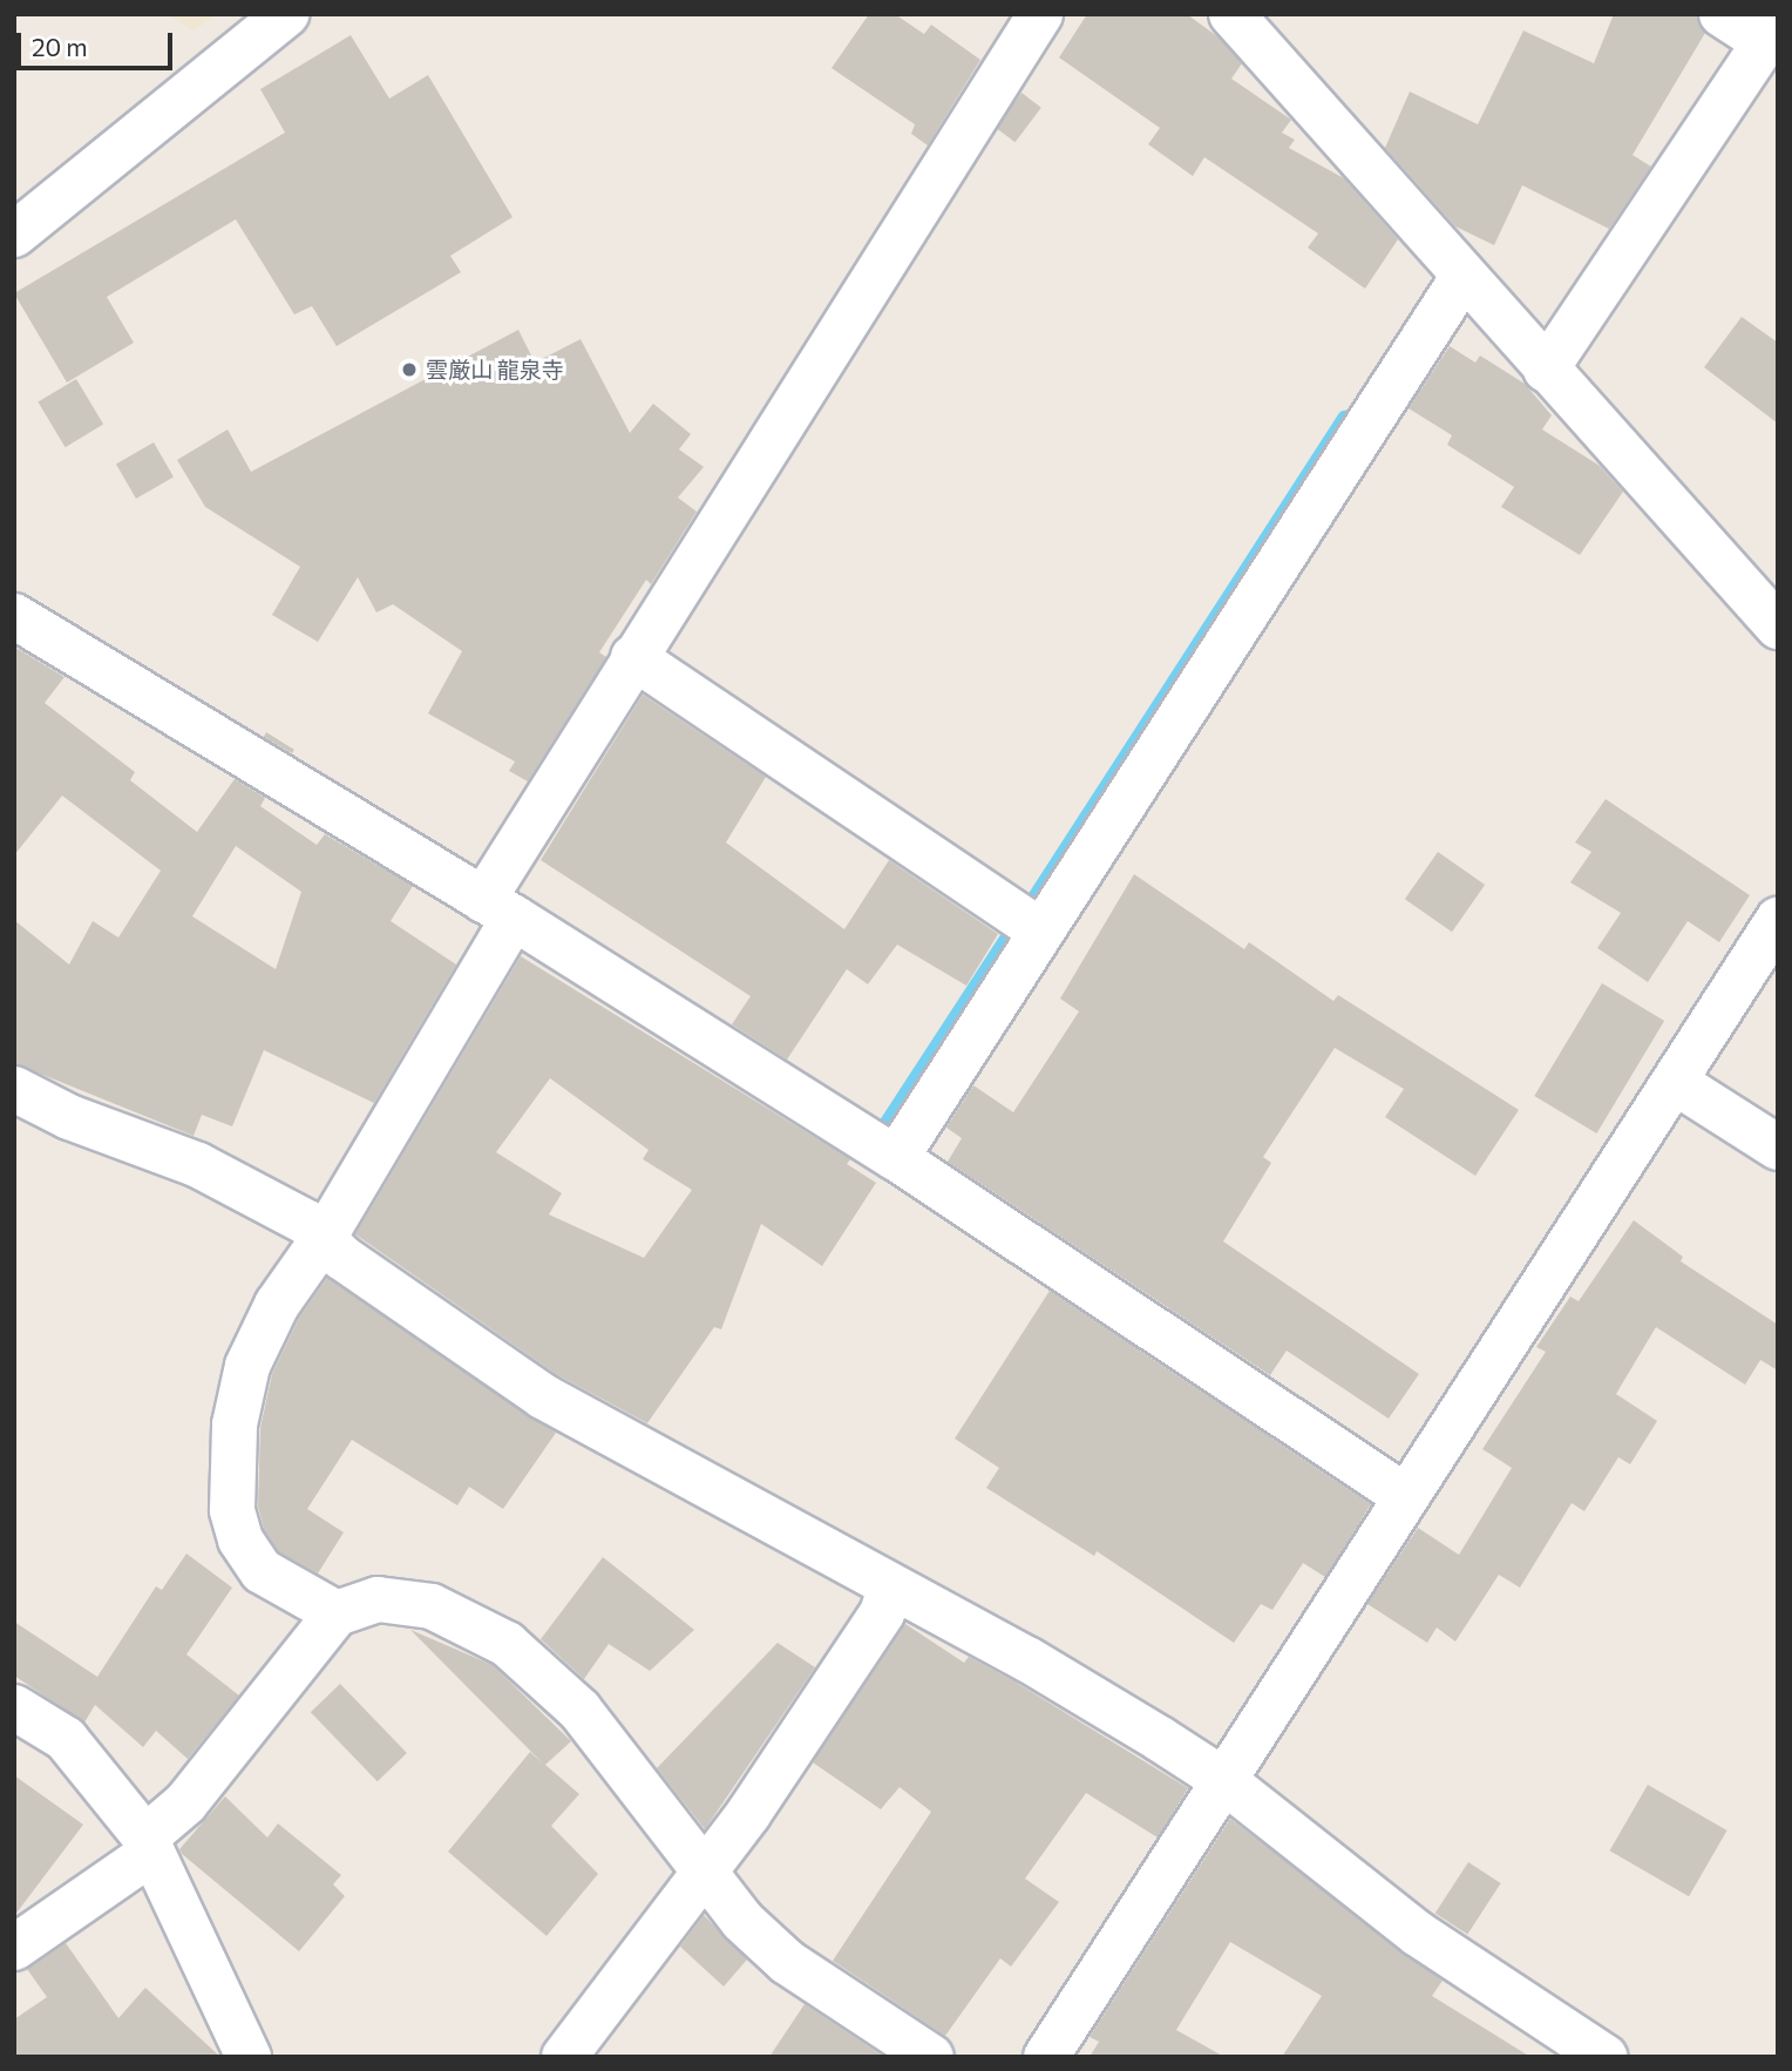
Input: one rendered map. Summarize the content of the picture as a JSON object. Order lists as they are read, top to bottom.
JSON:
{
  "places": ["雲厳山 龍泉寺"],
  "scale_bar": "20 m"
}
